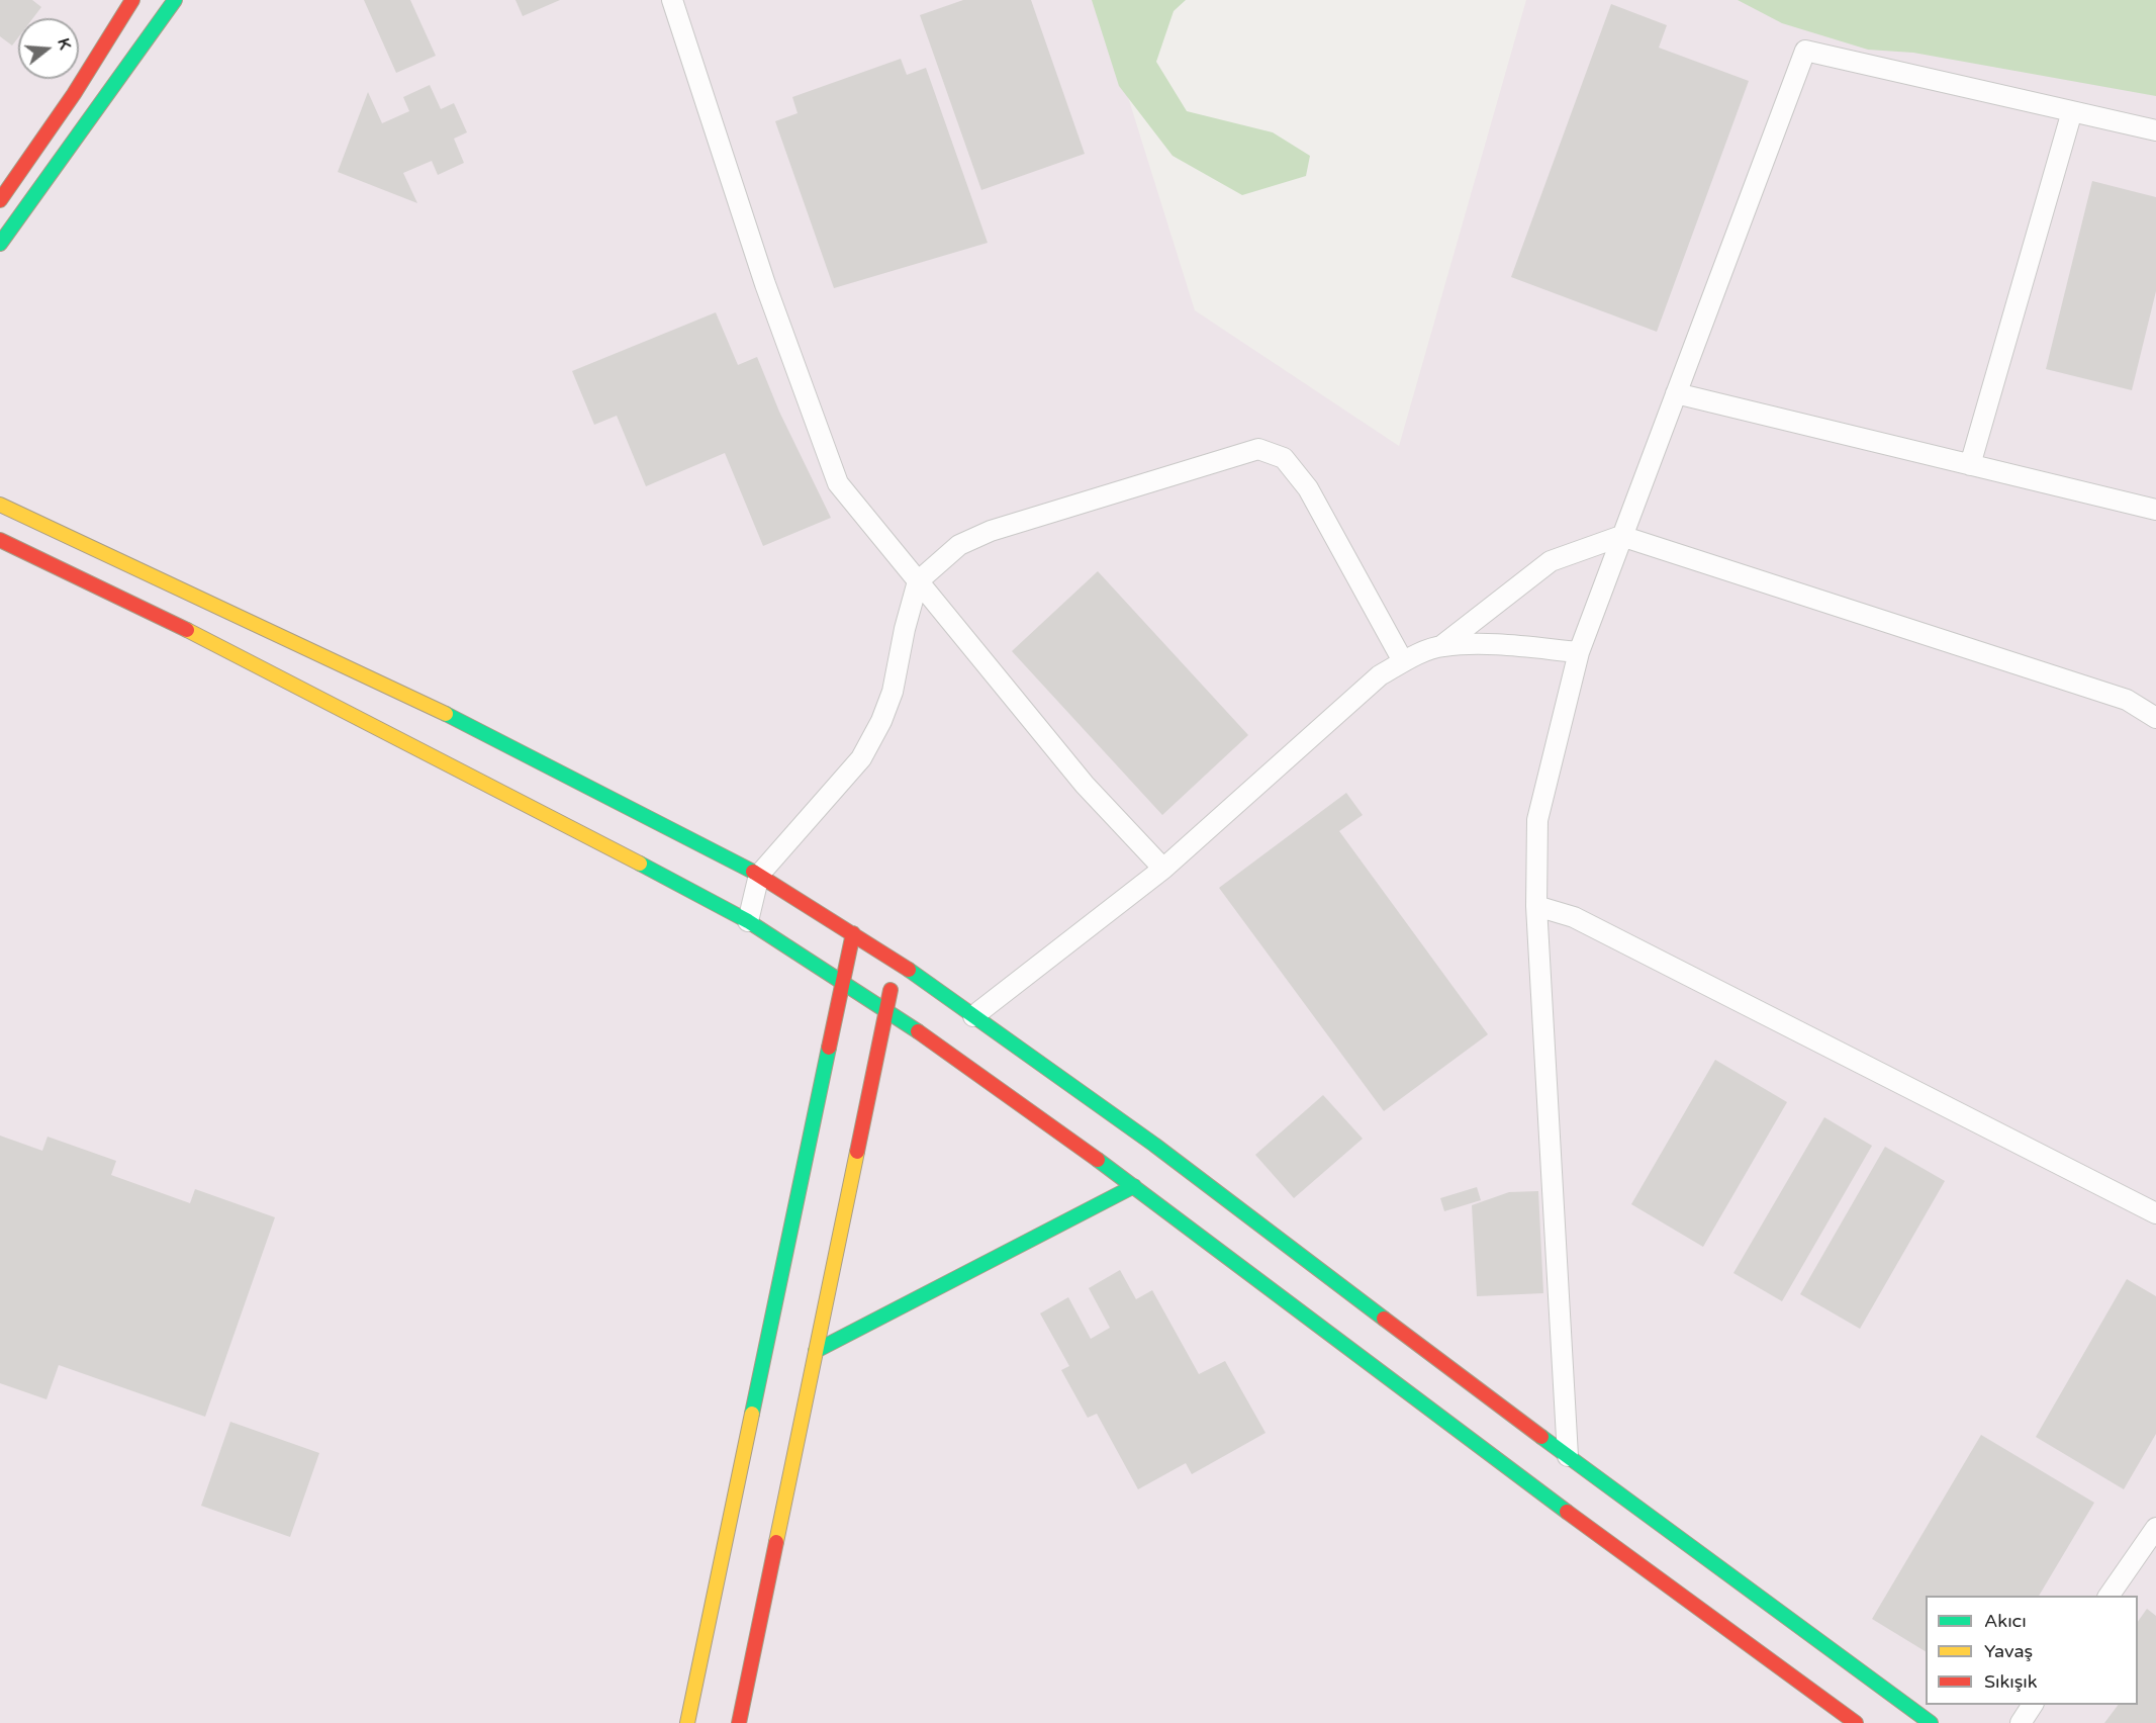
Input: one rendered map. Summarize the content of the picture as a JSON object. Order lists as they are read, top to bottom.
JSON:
{
  "legend": ["Akıcı", "Yavaş", "Sıkışık"],
  "north": "right"
}
